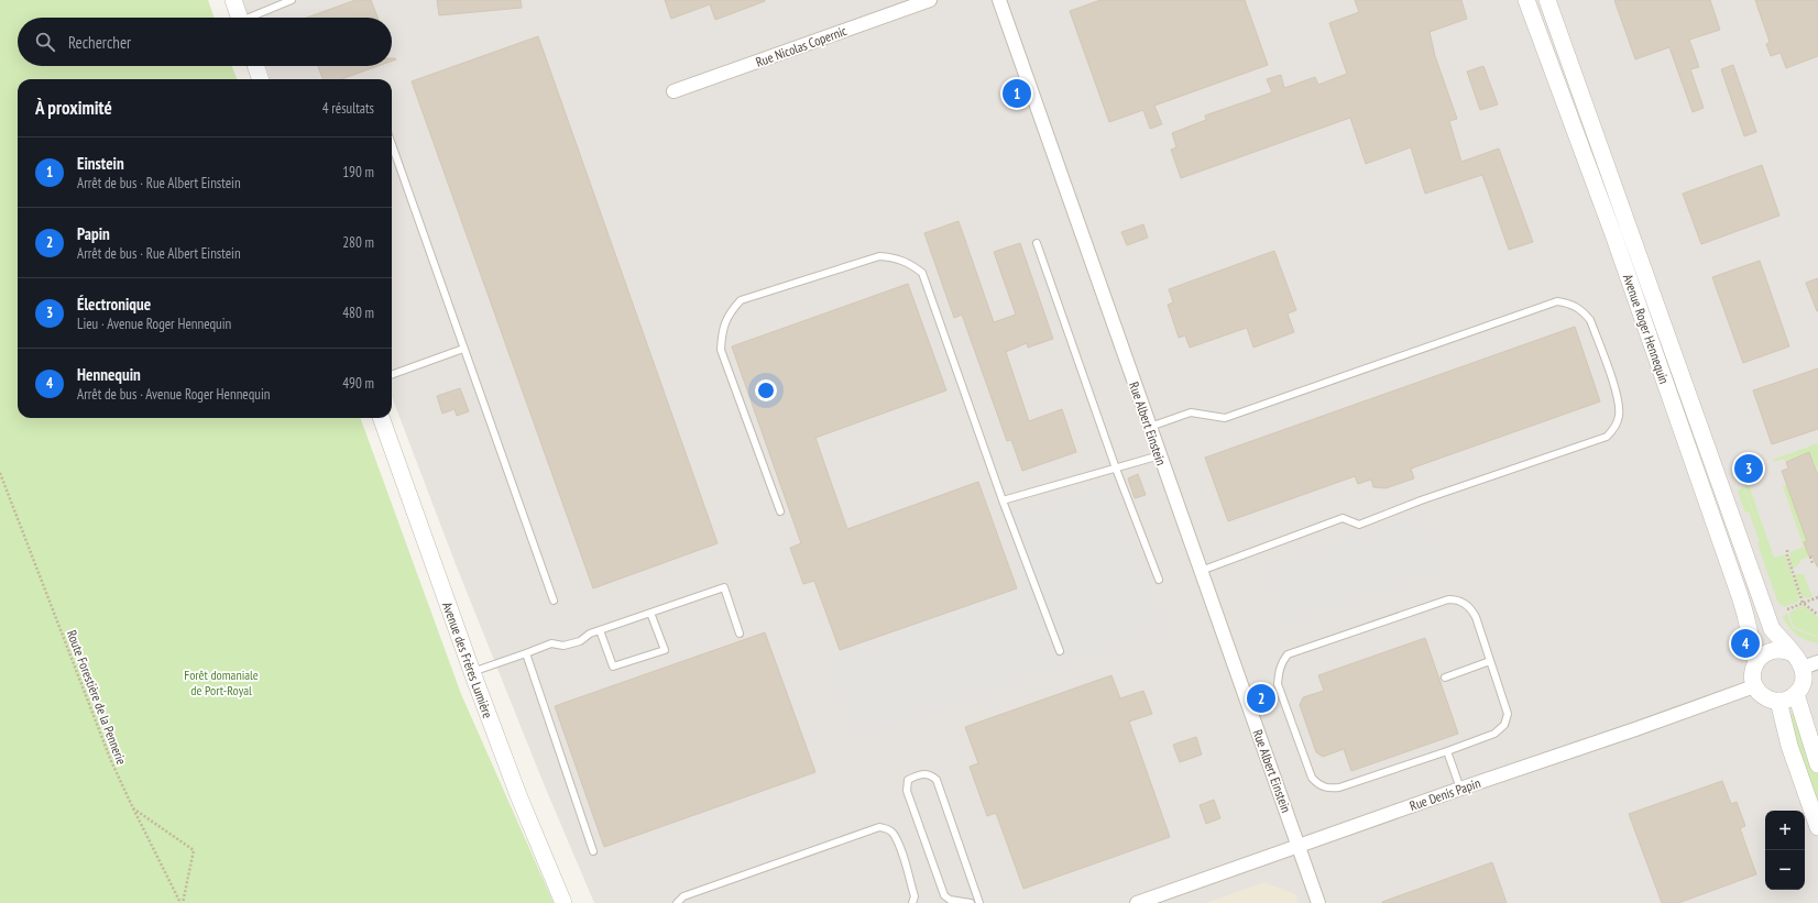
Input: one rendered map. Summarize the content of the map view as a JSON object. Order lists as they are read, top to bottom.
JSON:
{
  "streets": {
    "street": [
      "Rue Nicolas Copernic",
      "Avenue Roger Hennequin",
      "Rue Albert Einstein",
      "Avenue des Frères Lumière",
      "Rue Denis Papin"
    ],
    "path": ["Route Forestière de la Pennerie"]
  },
  "crossings": [
    ["Avenue Roger Hennequin", "Rue Denis Papin"],
    ["Rue Albert Einstein", "Rue Denis Papin"]
  ],
  "parks": ["Forêt domaniale de Port-Royal"],
  "page": {
    "search": "Rechercher",
    "pins": [
      "1",
      "3",
      "4",
      "2"
    ],
    "heading": ["À proximité", "4 résultats"],
    "list": [
      {
        "mark": "1",
        "name": "Einstein",
        "note": "Arrêt de bus · Rue Albert Einstein",
        "value": "190 m"
      },
      {
        "mark": "2",
        "name": "Papin",
        "note": "Arrêt de bus · Rue Albert Einstein",
        "value": "280 m"
      },
      {
        "mark": "3",
        "name": "Électronique",
        "note": "Lieu · Avenue Roger Hennequin",
        "value": "480 m"
      },
      {
        "mark": "4",
        "name": "Hennequin",
        "note": "Arrêt de bus · Avenue Roger Hennequin",
        "value": "490 m"
      }
    ],
    "map_buttons": ["+", "−"]
  }
}
